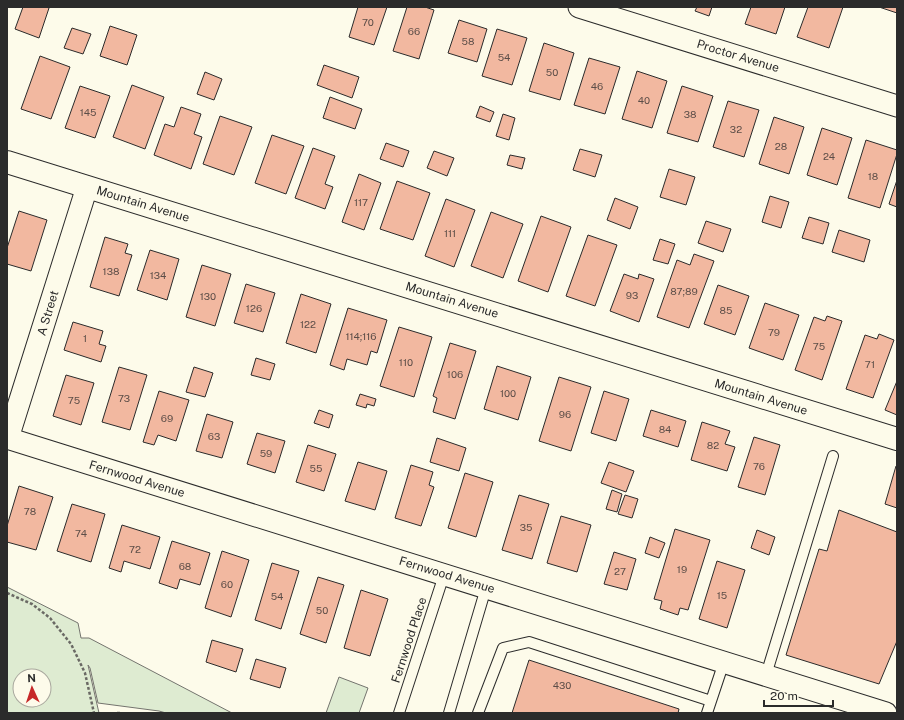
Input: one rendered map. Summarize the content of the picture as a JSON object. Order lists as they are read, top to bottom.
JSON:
{
  "streets": {
    "street": [
      "Proctor Avenue",
      "Mountain Avenue",
      "A Street",
      "Fernwood Avenue"
    ],
    "lane": ["Fernwood Place"]
  },
  "crossings": [
    ["Mountain Avenue", "A Street"],
    ["A Street", "Fernwood Avenue"],
    ["Fernwood Avenue", "Fernwood Place"]
  ],
  "house_numbers": [
    "70",
    "66",
    "58",
    "54",
    "50",
    "46",
    "40",
    "145",
    "38",
    "32",
    "28",
    "24",
    "18",
    "117",
    "111",
    "138",
    "134",
    "87;89",
    "93",
    "130",
    "126",
    "85",
    "122",
    "79",
    "114;116",
    "1",
    "75",
    "110",
    "71",
    "106",
    "100",
    "73",
    "75",
    "96",
    "69",
    "84",
    "63",
    "82",
    "59",
    "76",
    "55",
    "78",
    "35",
    "74",
    "72",
    "68",
    "19",
    "27",
    "60",
    "15",
    "54",
    "50",
    "430"
  ],
  "scale_bar": "20 m",
  "north": "top"
}
